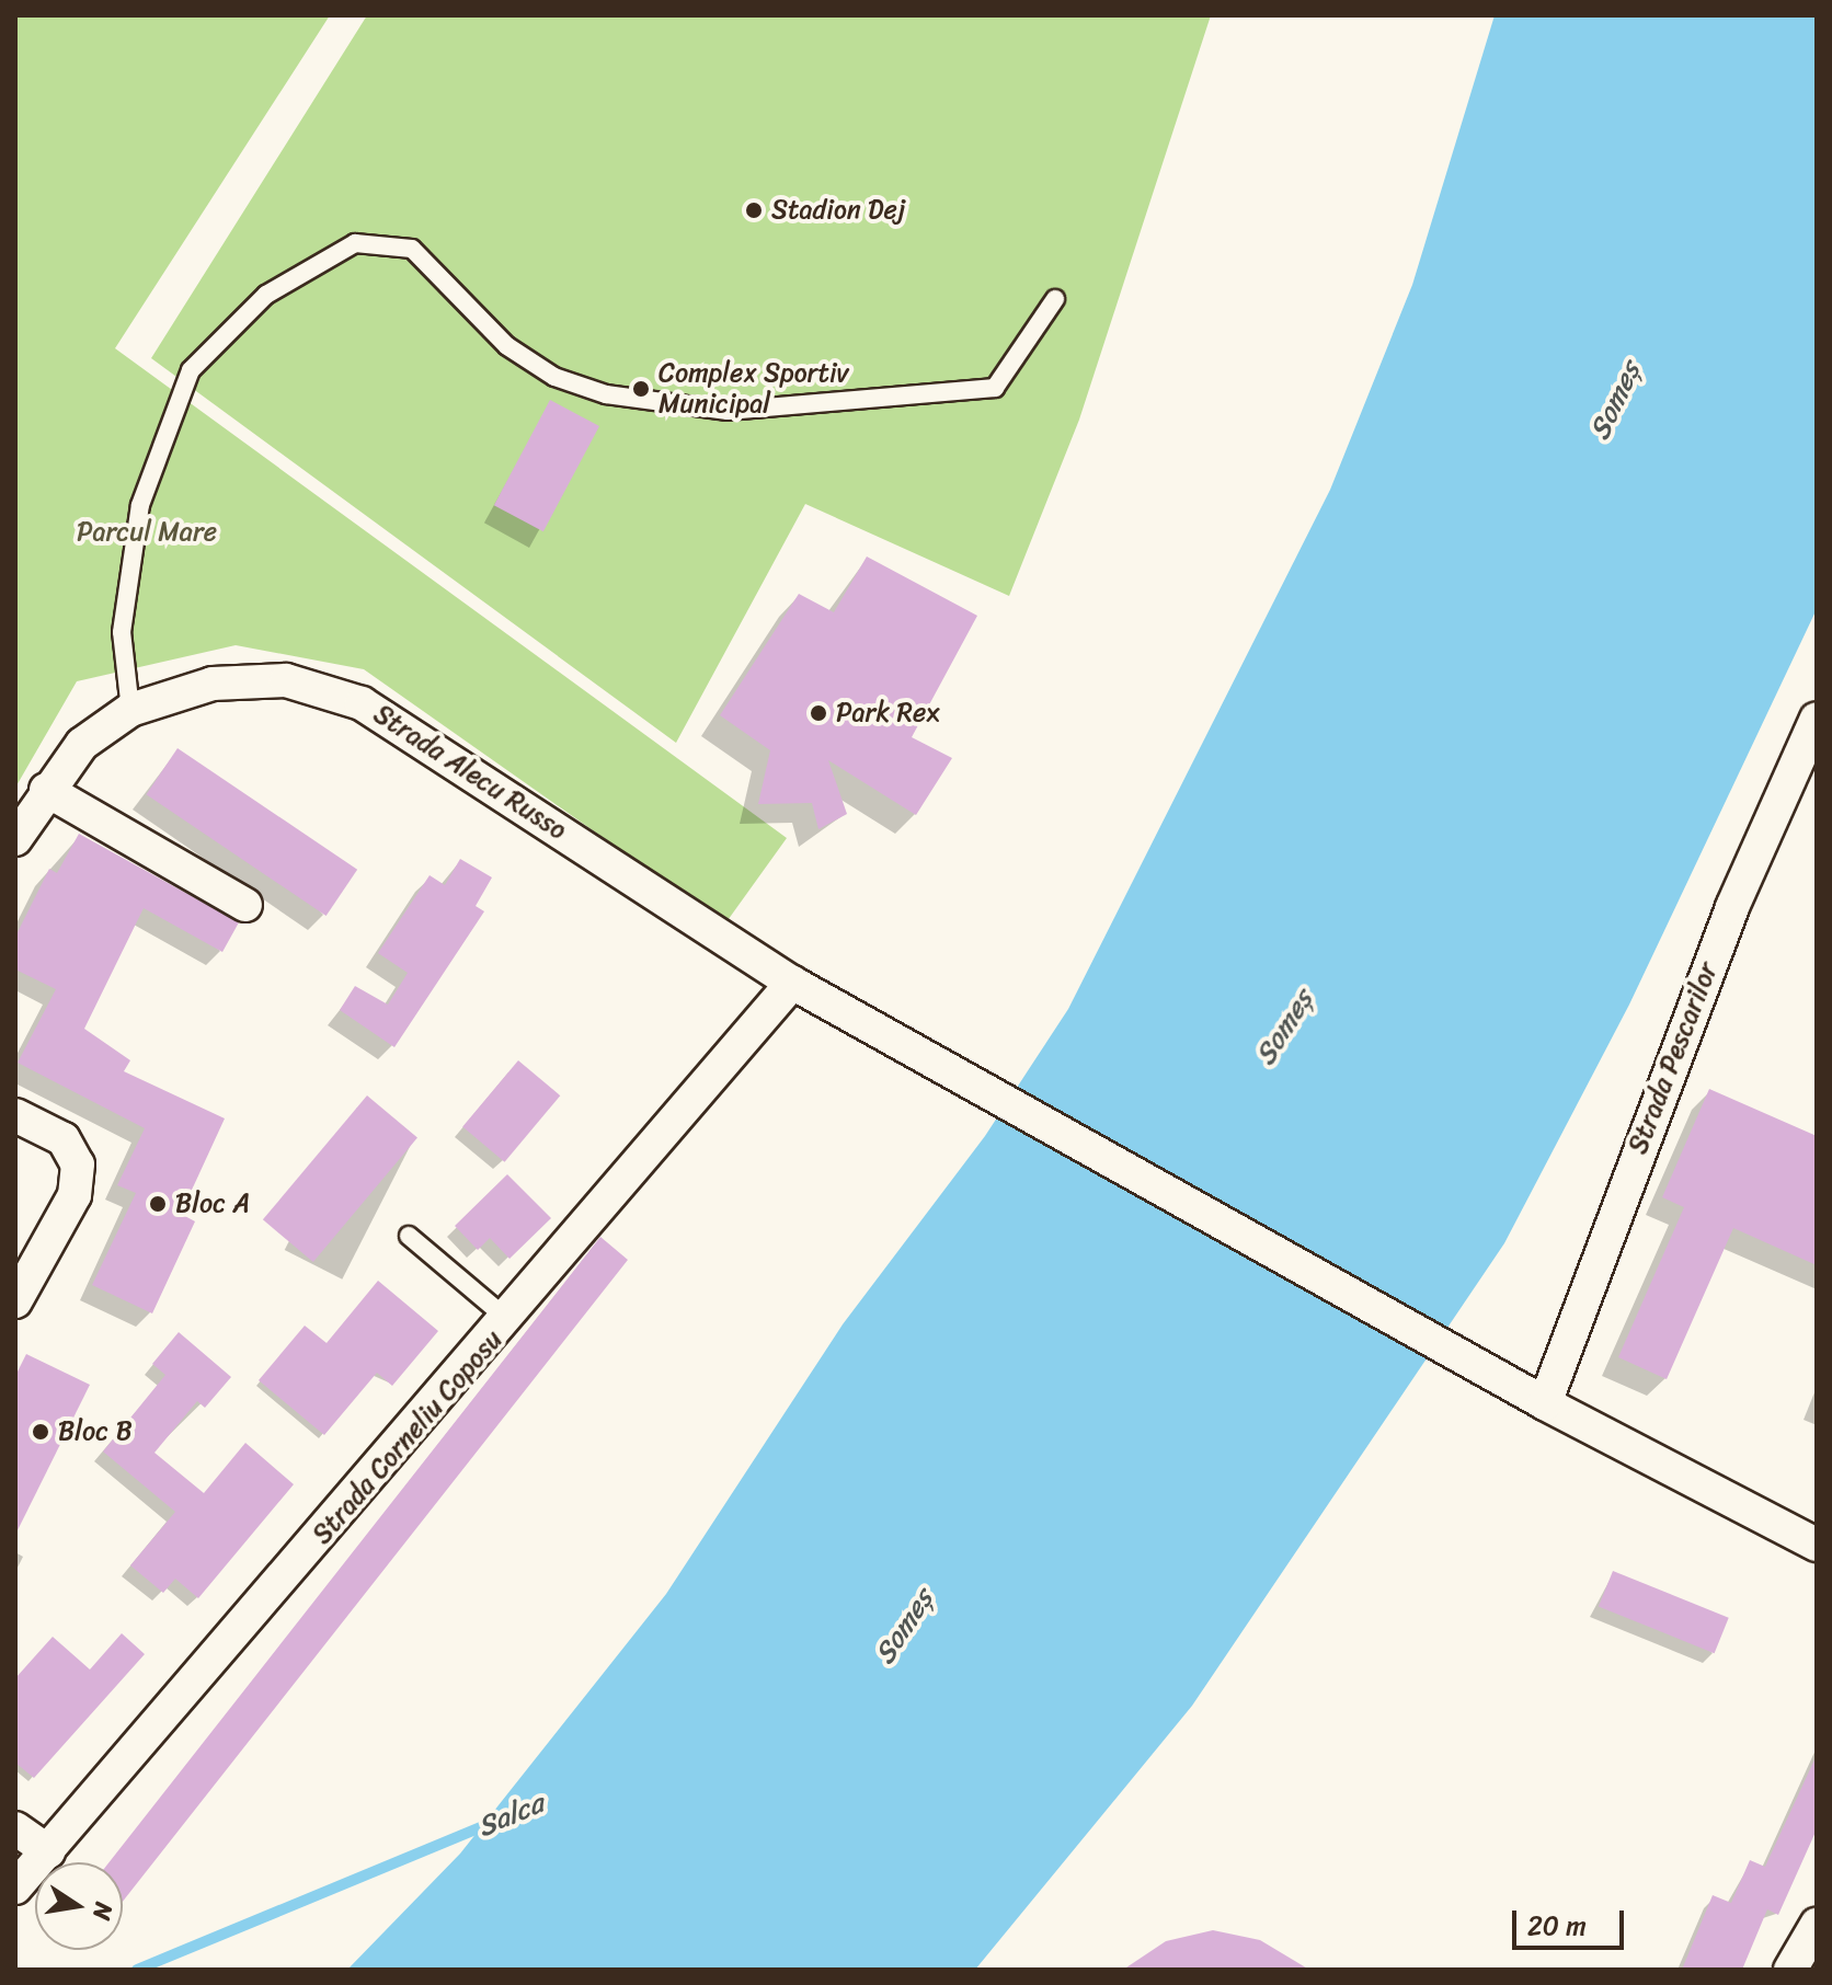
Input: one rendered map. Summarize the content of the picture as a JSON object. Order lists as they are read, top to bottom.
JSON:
{
  "streets": {
    "street": ["Strada Alecu Russo", "Strada Pescarilor", "Strada Corneliu Coposu"]
  },
  "crossings": [
    ["Strada Alecu Russo", "Strada Pescarilor"],
    ["Strada Alecu Russo", "Strada Corneliu Coposu"]
  ],
  "water": ["Someș", "Salca"],
  "parks": ["Parcul Mare"],
  "places": [
    "Stadion Dej",
    "Complex Sportiv Municipal",
    "Park Rex",
    "Bloc A",
    "Bloc B"
  ],
  "scale_bar": "20 m",
  "north": "right"
}
